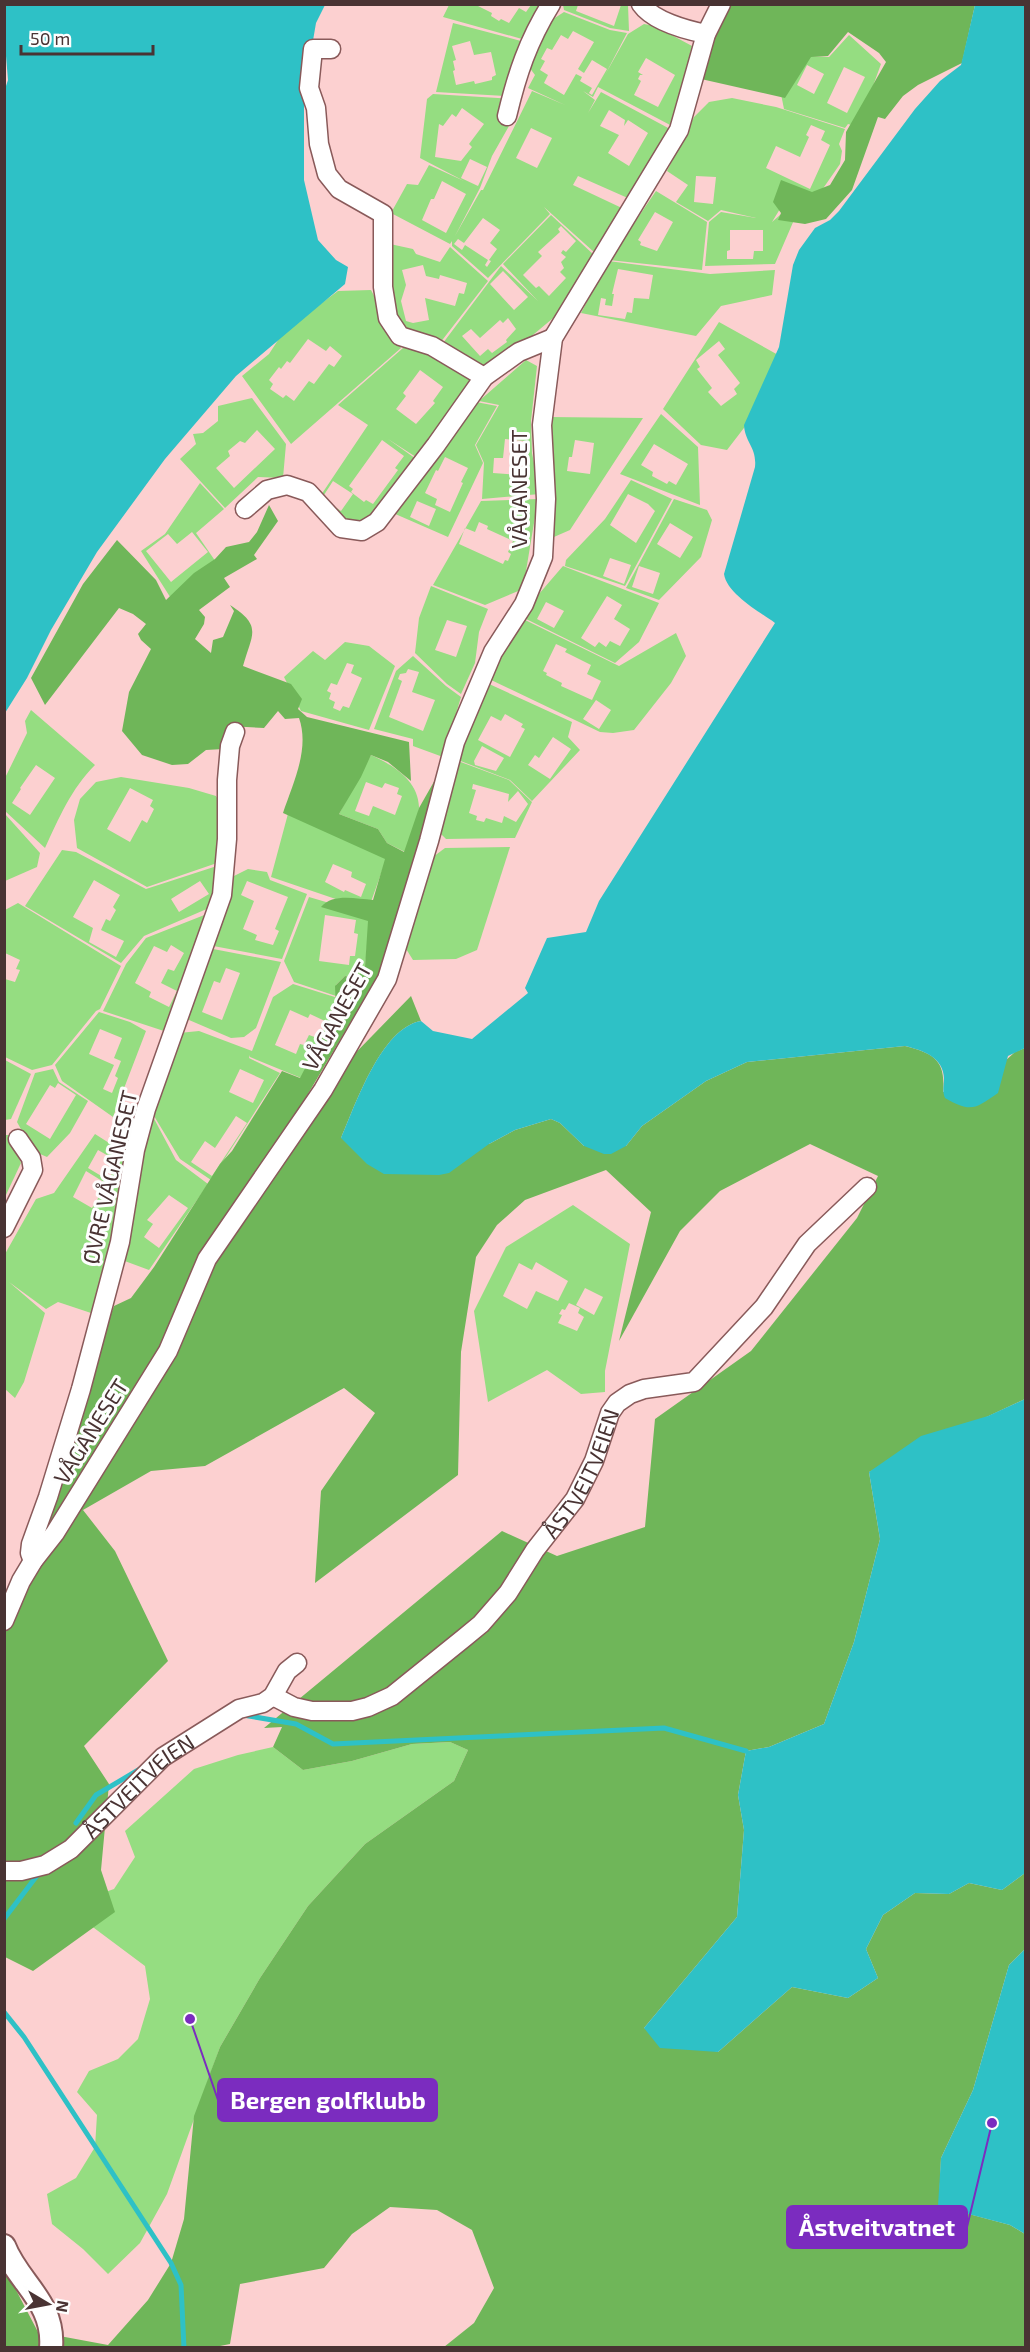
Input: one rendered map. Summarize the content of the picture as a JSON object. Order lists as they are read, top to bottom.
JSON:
{
  "streets": {
    "street": ["VÅGANESET", "ØVRE VÅGANESET", "ÅSTVEITVEIEN"]
  },
  "crossings": [
    ["VÅGANESET", "ØVRE VÅGANESET"]
  ],
  "places": ["Bergen golfklubb", "Åstveitvatnet"],
  "scale_bar": "50 m",
  "north": "right"
}
